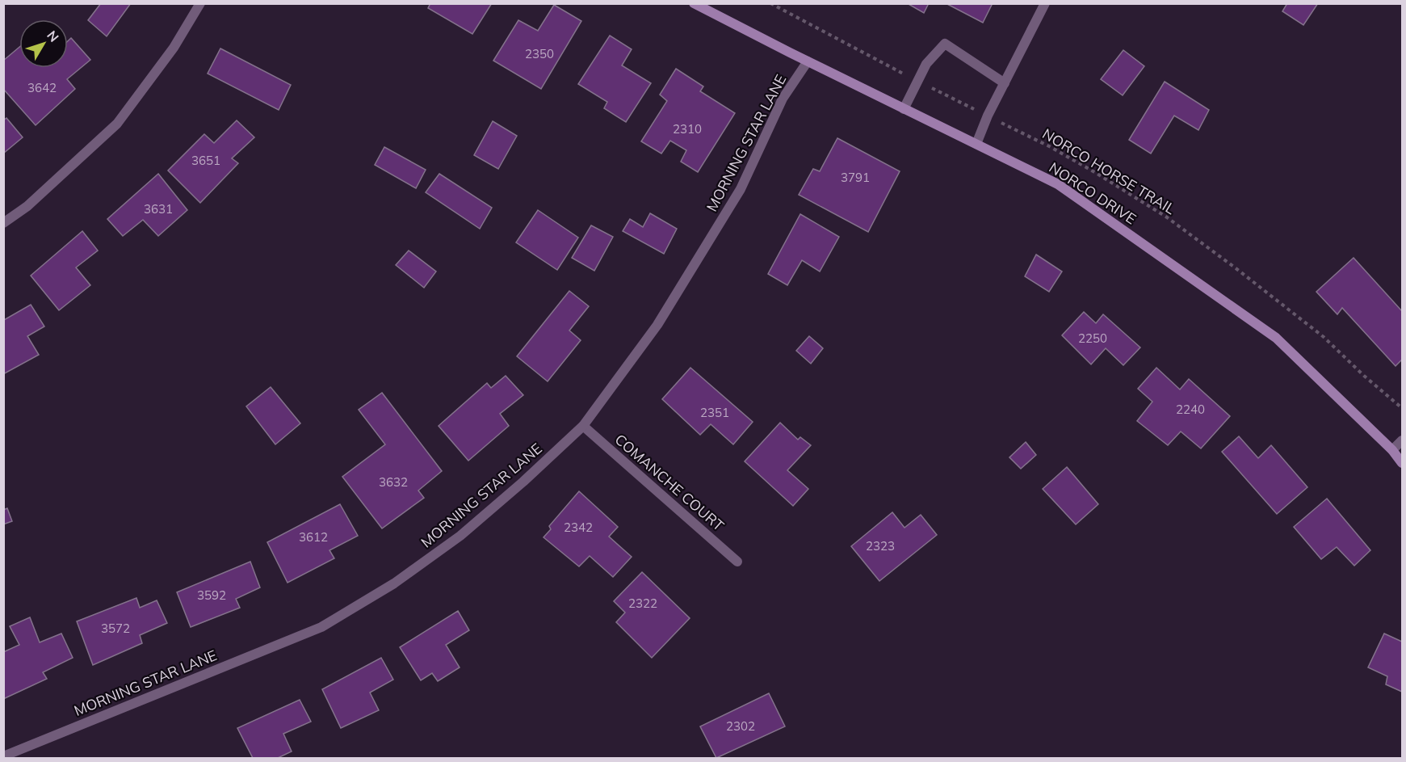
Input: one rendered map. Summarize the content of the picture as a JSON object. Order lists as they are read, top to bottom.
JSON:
{
  "streets": {
    "main road": ["NORCO DRIVE"],
    "street": ["MORNING STAR LANE", "COMANCHE COURT"],
    "path": ["NORCO HORSE TRAIL"]
  },
  "crossings": [
    ["MORNING STAR LANE", "NORCO DRIVE"],
    ["MORNING STAR LANE", "COMANCHE COURT"]
  ],
  "house_numbers": [
    "2350",
    "3642",
    "2310",
    "3651",
    "3791",
    "3631",
    "2250",
    "2240",
    "2351",
    "3632",
    "2342",
    "3612",
    "2323",
    "3592",
    "2322",
    "3572",
    "2302"
  ],
  "north": "top right"
}
